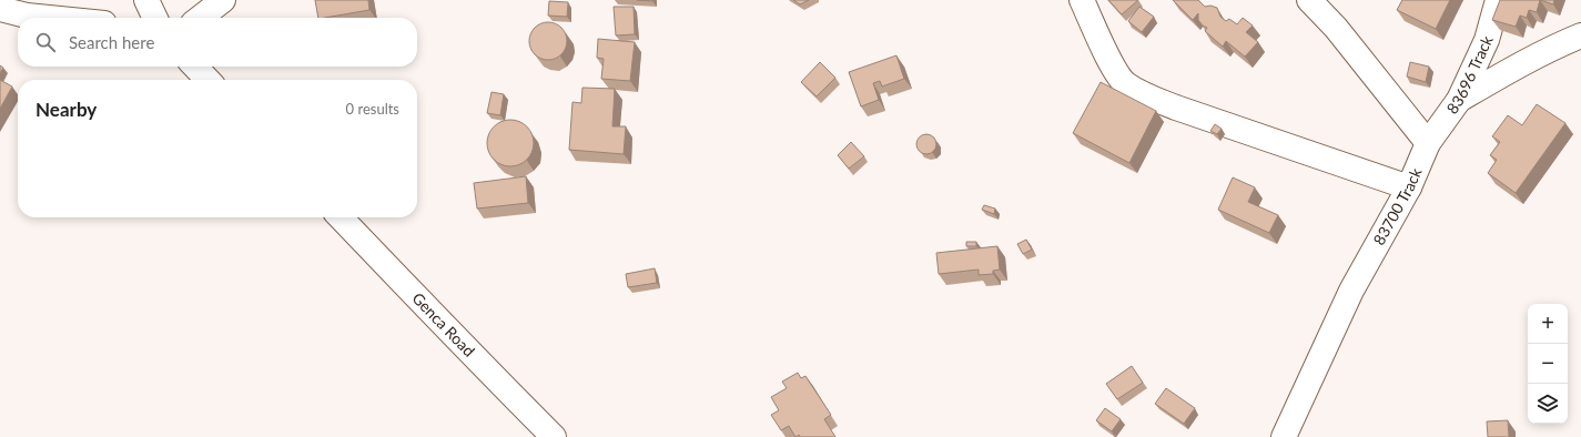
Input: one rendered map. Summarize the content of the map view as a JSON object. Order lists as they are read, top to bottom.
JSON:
{
  "streets": {
    "street": ["83696 Track", "83700 Track", "Genca Road"]
  },
  "crossings": [
    ["83696 Track", "83700 Track"]
  ],
  "page": {
    "search": "Search here",
    "heading": ["Nearby", "0 results"],
    "map_buttons": ["+", "−"]
  }
}
